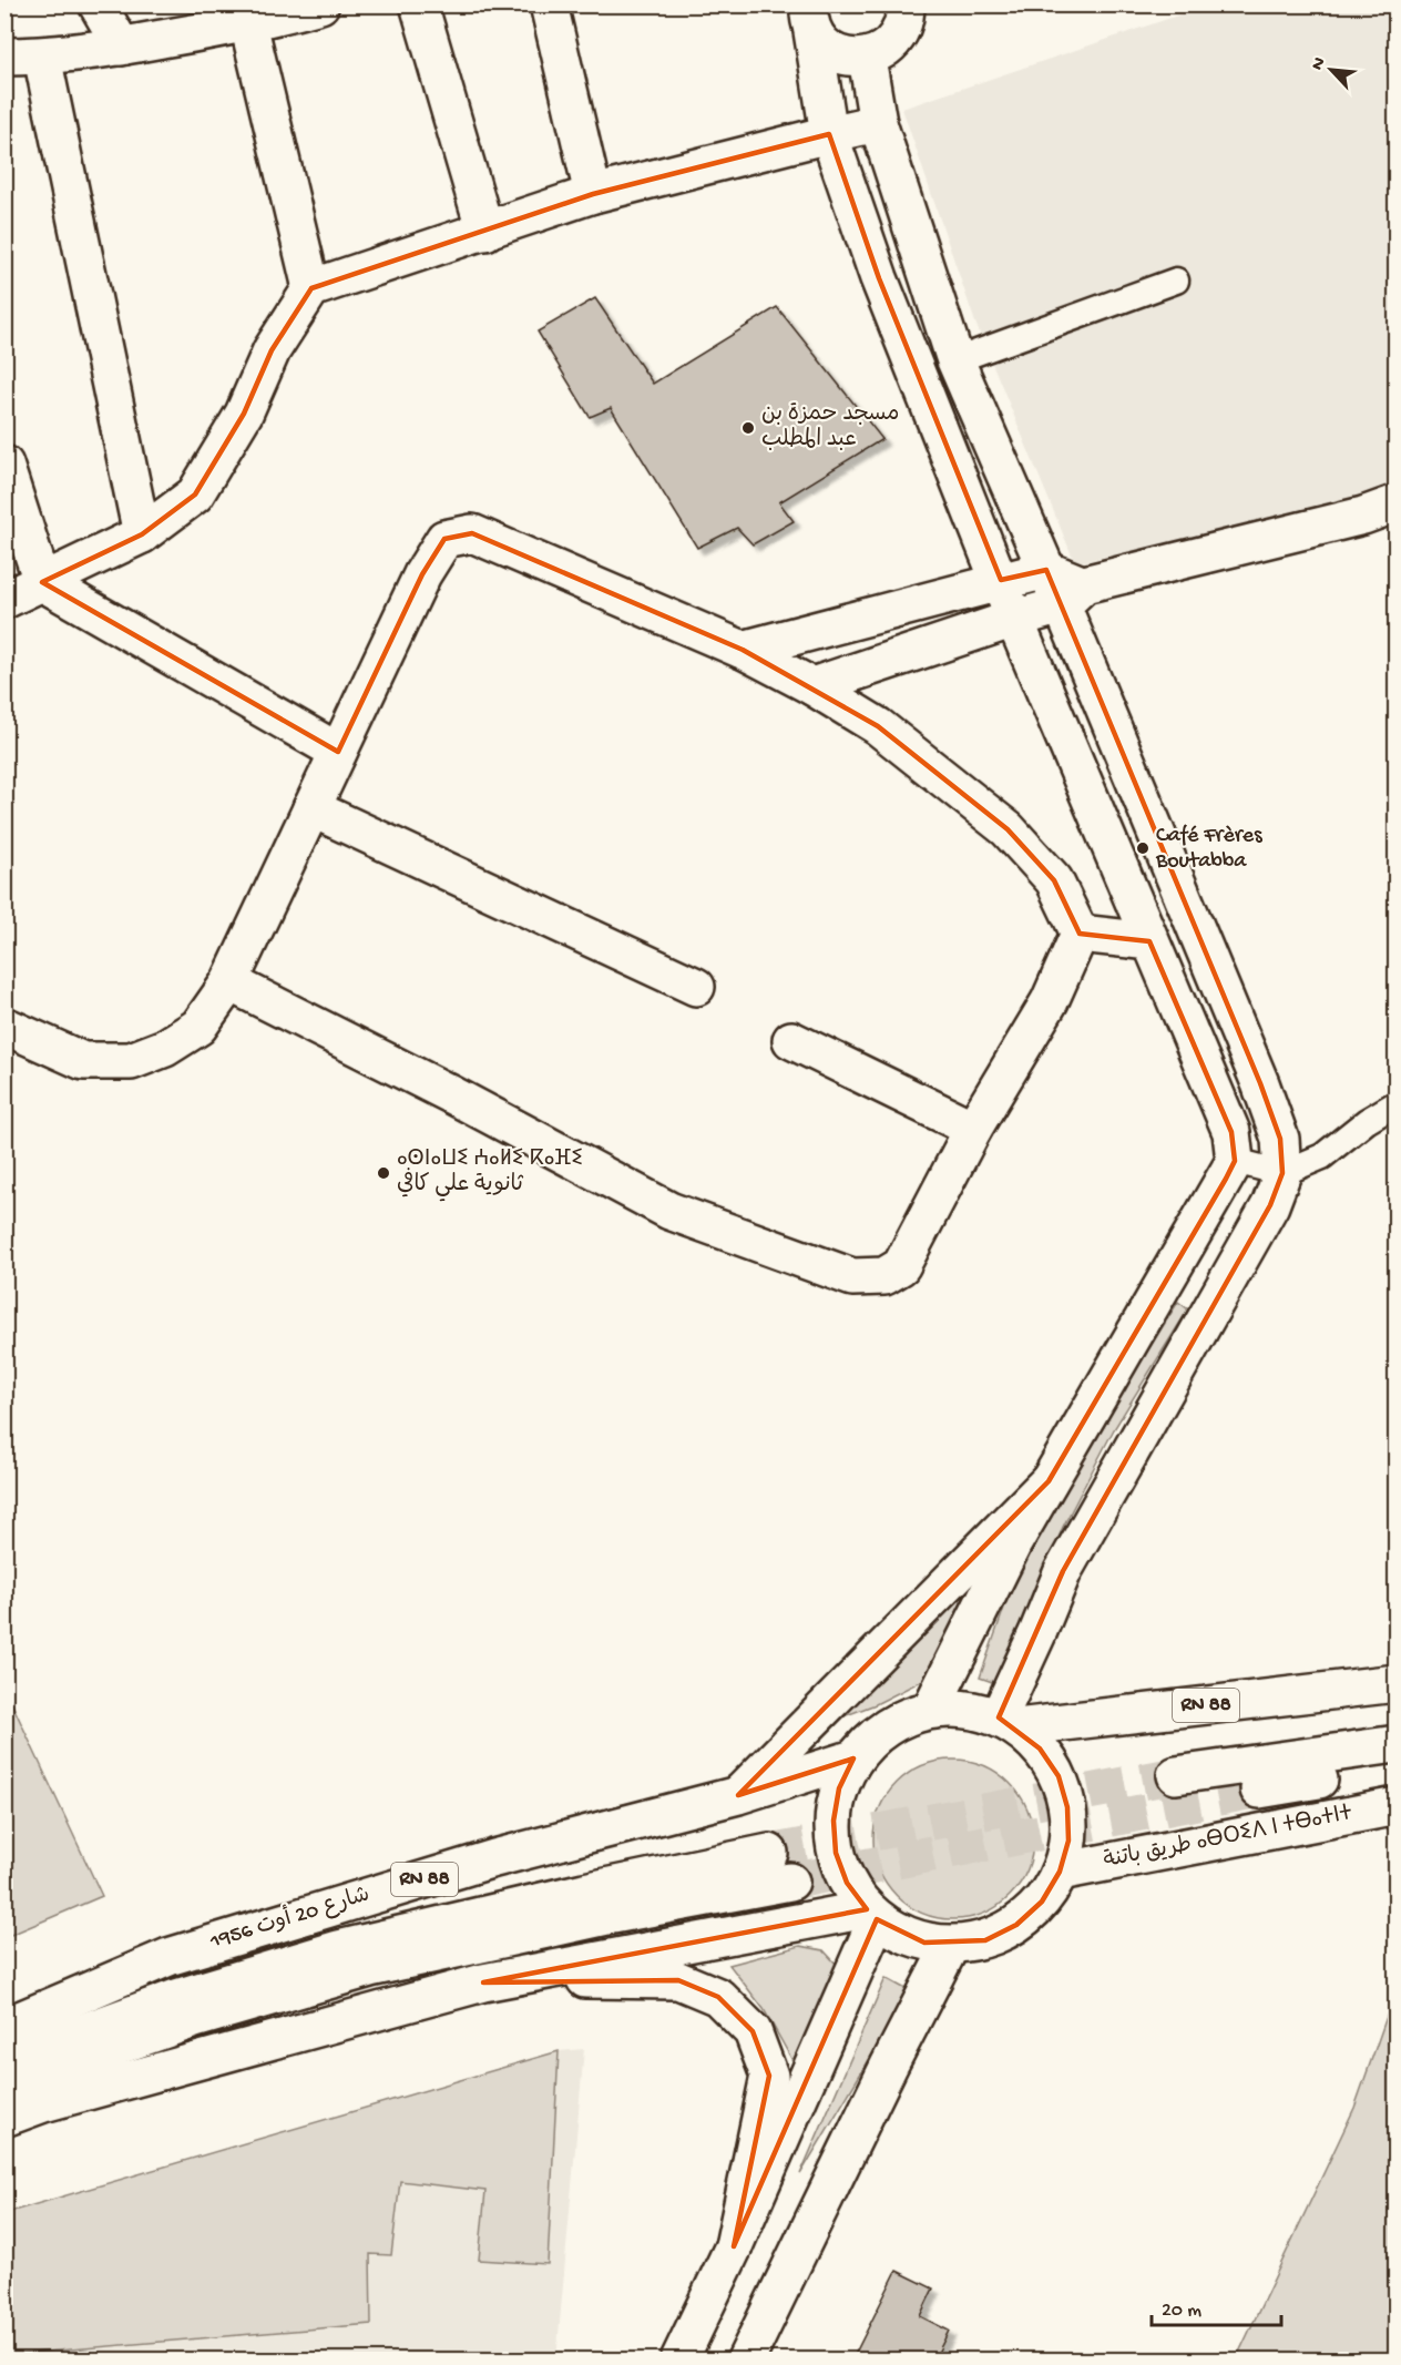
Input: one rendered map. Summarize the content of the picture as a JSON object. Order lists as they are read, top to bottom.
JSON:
{
  "streets": {
    "main road": ["RN 88", "طريق باتنة ⴰⴱⵔⵉⴷ ⵏ ⵜⴱⴰⵜⵏⵜ", "شارع 20 أوت 1956"]
  },
  "crossings": [
    ["RN 88", "طريق باتنة ⴰⴱⵔⵉⴷ ⵏ ⵜⴱⴰⵜⵏⵜ"],
    ["RN 88", "شارع 20 أوت 1956"],
    ["طريق باتنة ⴰⴱⵔⵉⴷ ⵏ ⵜⴱⴰⵜⵏⵜ", "شارع 20 أوت 1956"]
  ],
  "places": ["مسجد حمزة بن عبد المطلب", "Café Frères Boutabba", "ⴰⵙⵏⴰⵡⵉ ⵄⴰⵍⵉ ⴽⴰⴼⵉ ثانوية علي كافي"],
  "scale_bar": "20 m",
  "north": "top left"
}
